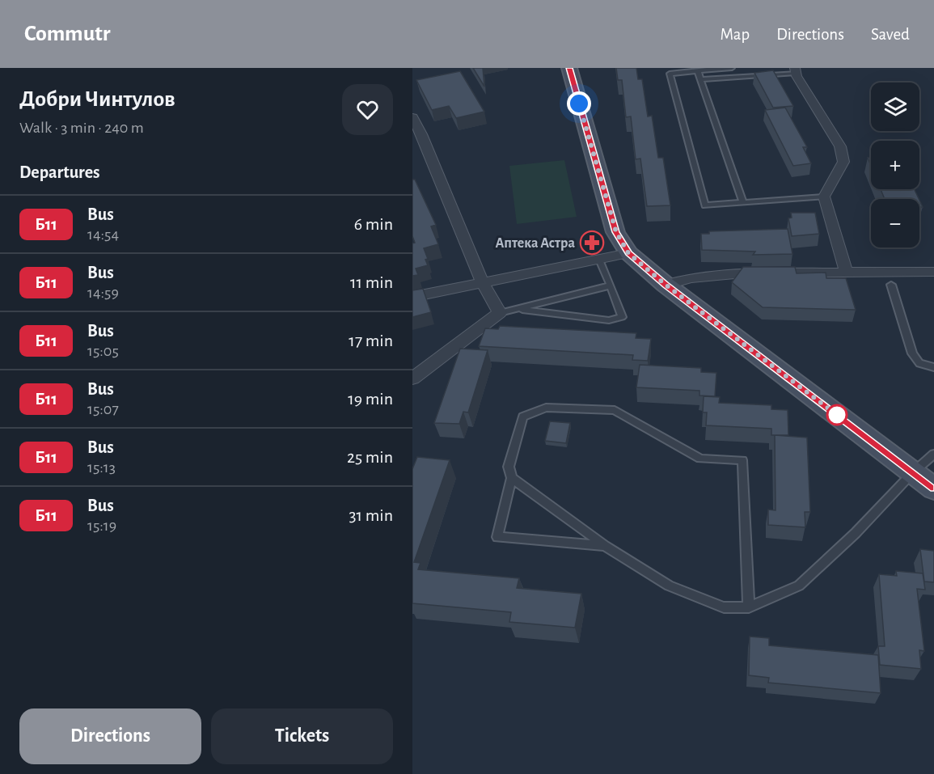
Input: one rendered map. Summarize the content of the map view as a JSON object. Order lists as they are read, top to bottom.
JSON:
{
  "places": {
    "pharmacy": ["Аптека Астра"]
  },
  "lines": ["bus line Б11"],
  "page": {
    "header": "Commutr",
    "nav": ["Map", "Directions", "Saved"],
    "heading": [
      ["Добри Чинтулов", "Walk · 3 min · 240 m"],
      "Departures"
    ],
    "map_buttons": ["+", "−"],
    "list": [
      {
        "mark": "Б11",
        "name": "Bus",
        "note": "14:54",
        "value": "6 min"
      },
      {
        "mark": "Б11",
        "name": "Bus",
        "note": "14:59",
        "value": "11 min"
      },
      {
        "mark": "Б11",
        "name": "Bus",
        "note": "15:05",
        "value": "17 min"
      },
      {
        "mark": "Б11",
        "name": "Bus",
        "note": "15:07",
        "value": "19 min"
      },
      {
        "mark": "Б11",
        "name": "Bus",
        "note": "15:13",
        "value": "25 min"
      },
      {
        "mark": "Б11",
        "name": "Bus",
        "note": "15:19",
        "value": "31 min"
      }
    ],
    "buttons": ["Directions", "Tickets"]
  }
}
